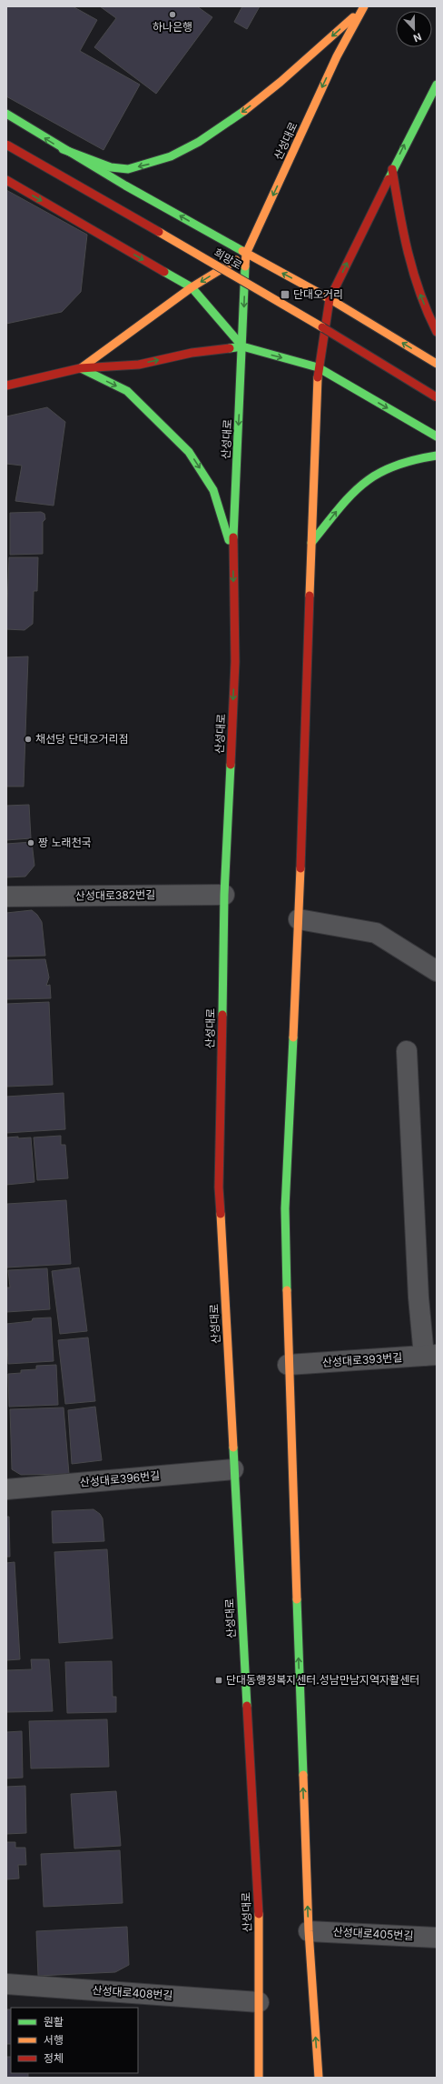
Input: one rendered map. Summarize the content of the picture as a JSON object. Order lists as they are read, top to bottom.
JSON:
{
  "streets": {
    "main road": ["산성대로", "희망로"],
    "street": [
      "산성대로382번길",
      "산성대로393번길",
      "산성대로396번길",
      "산성대로405번길",
      "산성대로408번길"
    ]
  },
  "crossings": [
    ["산성대로", "산성대로382번길"],
    ["산성대로", "산성대로396번길"],
    ["산성대로", "산성대로408번길"]
  ],
  "one_way": ["산성대로"],
  "places": {
    "other": ["하나은행", "채선당 단대오거리점", "짱 노래천국"],
    "transit": ["단대오거리", "단대동행정복지센터.성남만남지역자활센터"]
  },
  "legend": ["원활", "서행", "정체"],
  "north": "bottom"
}
